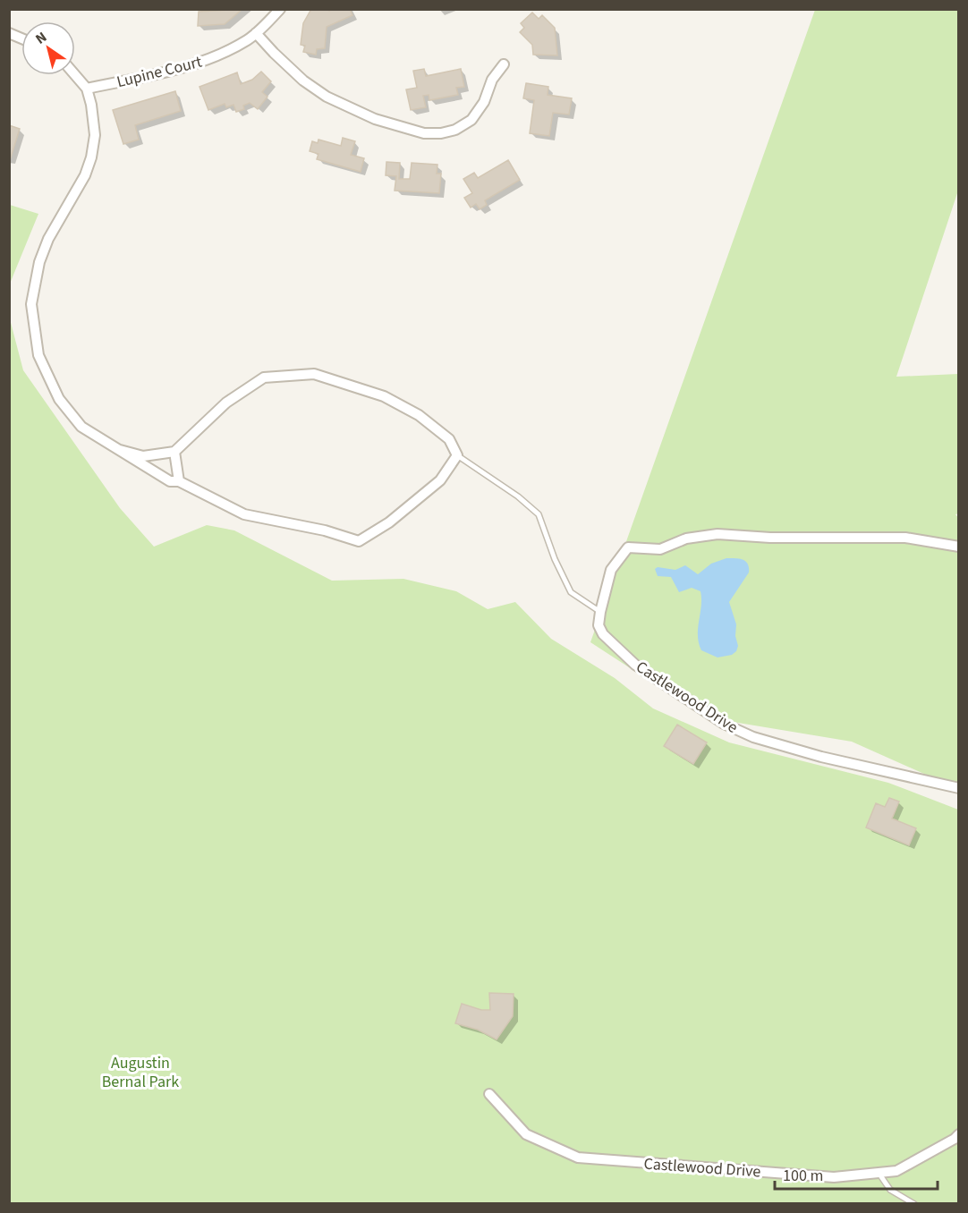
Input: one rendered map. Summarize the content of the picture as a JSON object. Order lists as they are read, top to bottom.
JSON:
{
  "streets": {
    "street": ["Lupine Court", "Castlewood Drive"]
  },
  "parks": ["Augustin Bernal Park"],
  "scale_bar": "100 m",
  "north": "top left"
}
